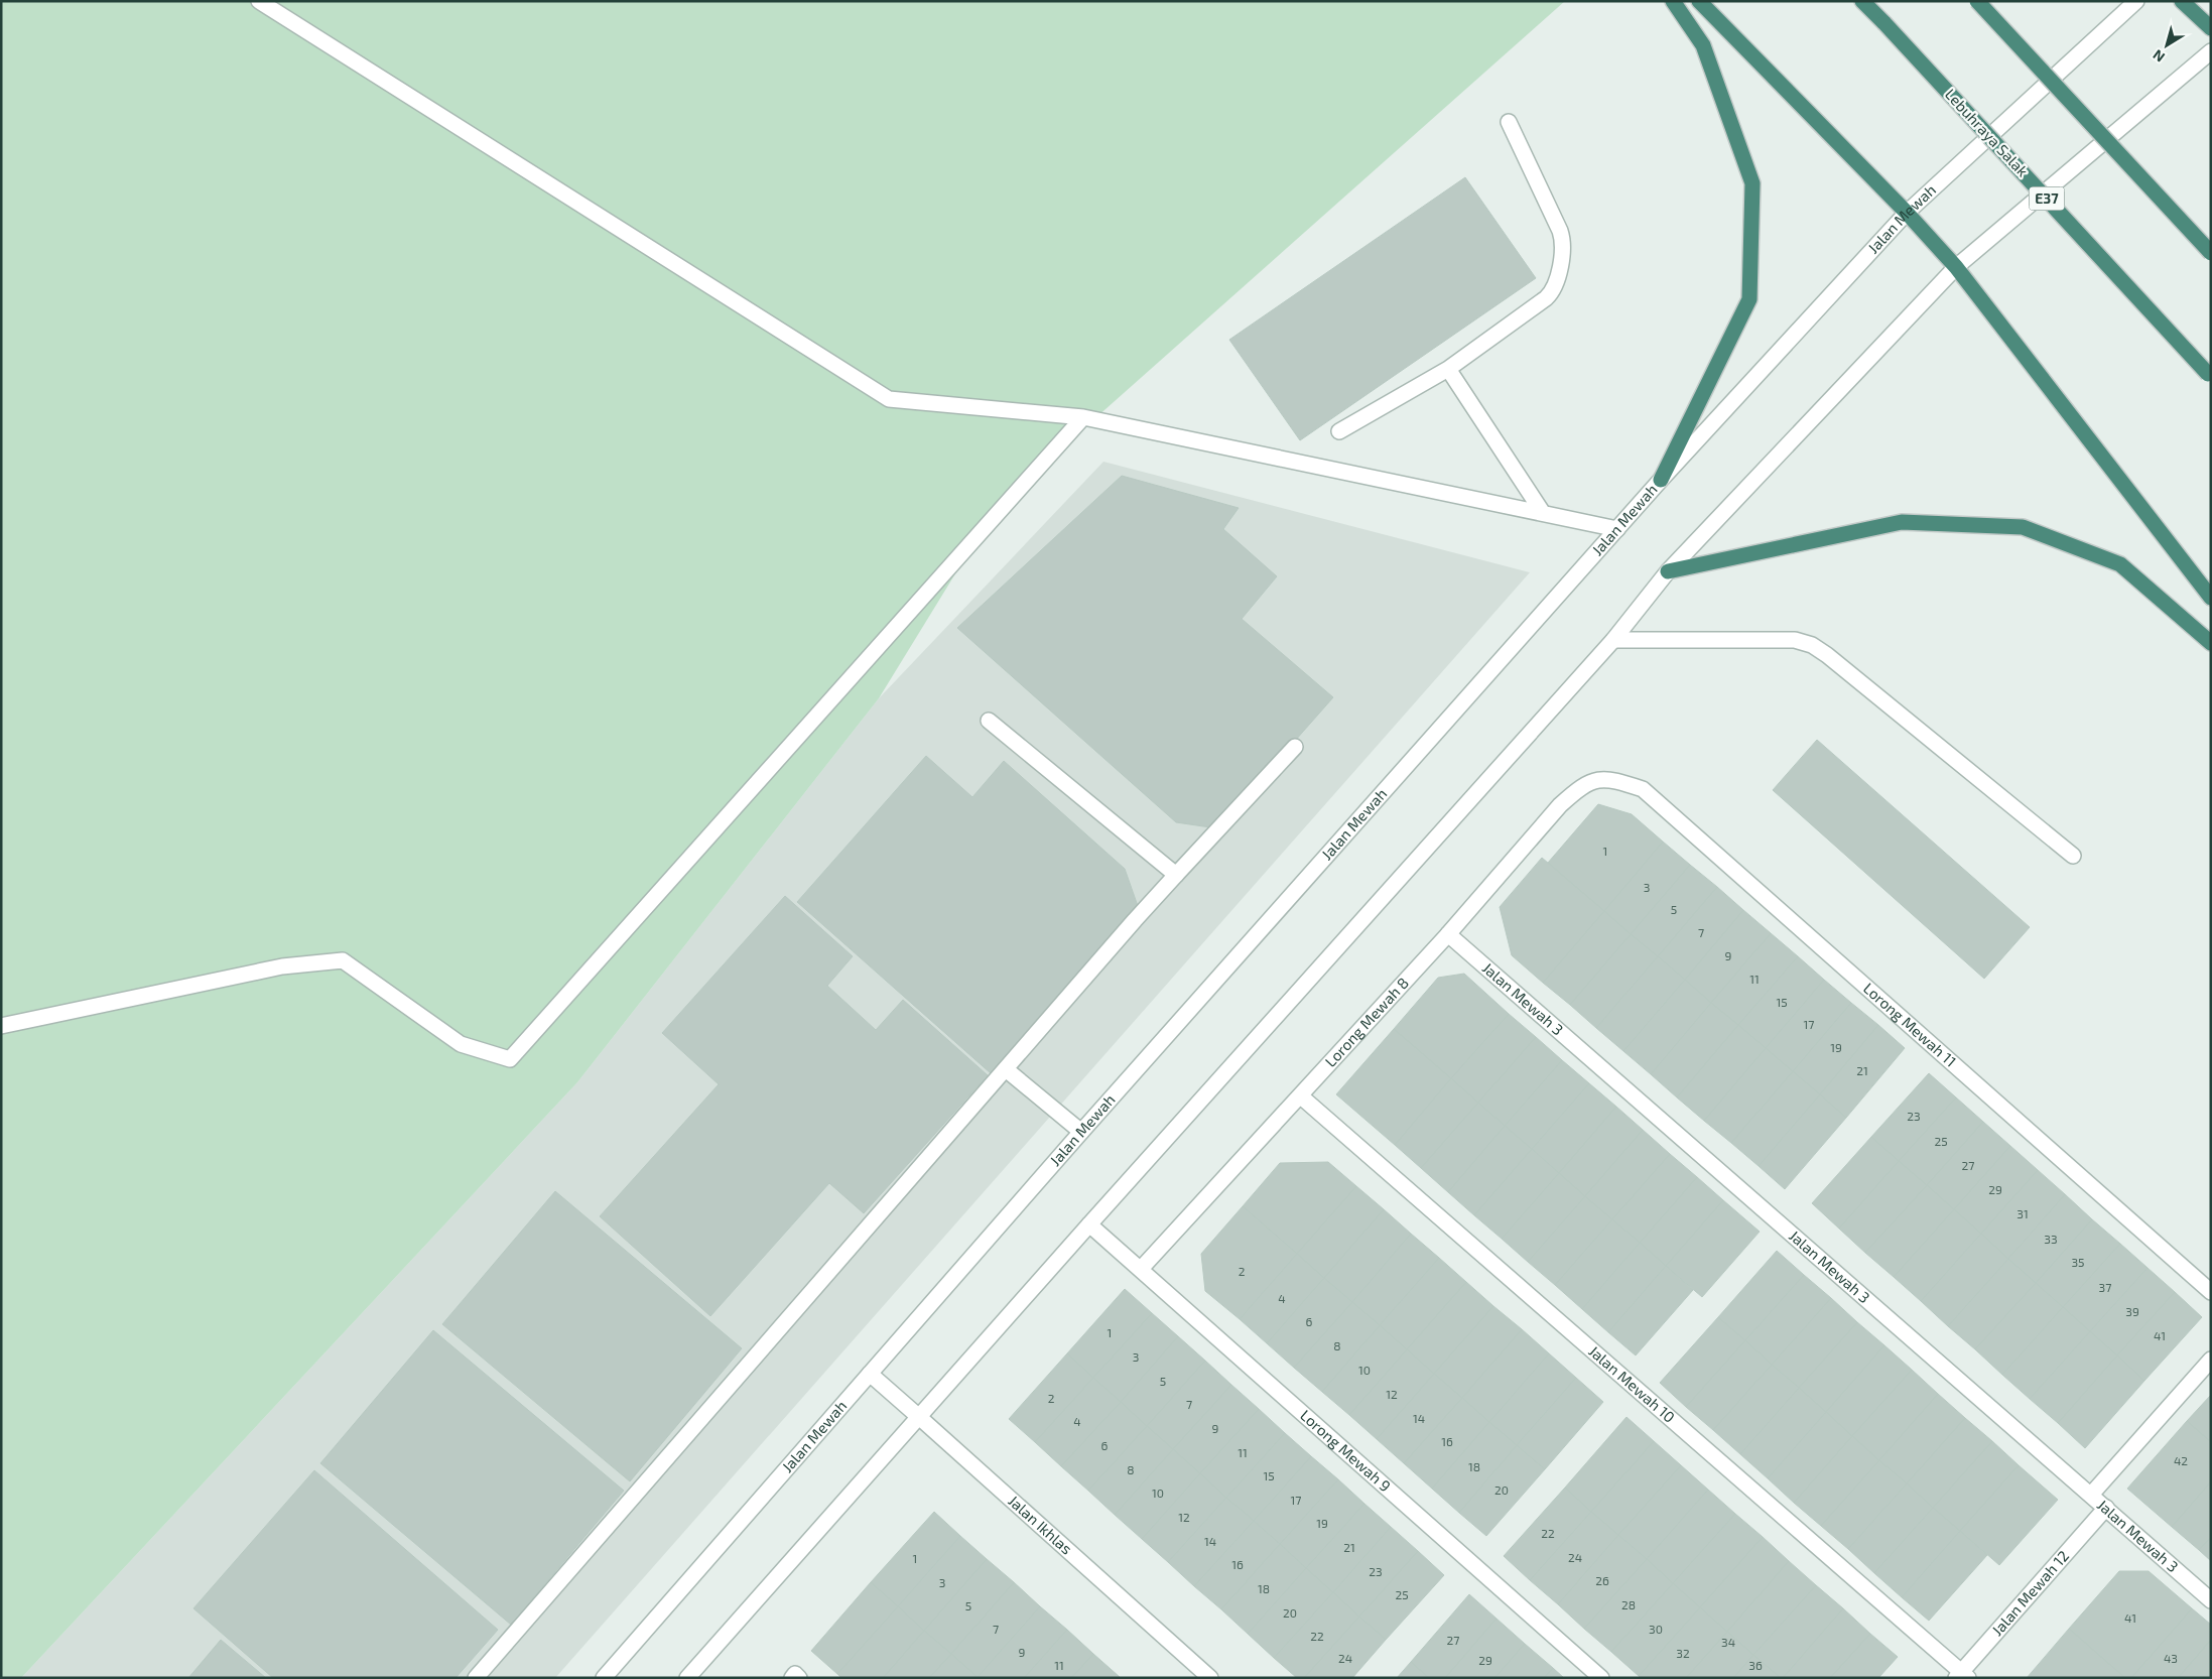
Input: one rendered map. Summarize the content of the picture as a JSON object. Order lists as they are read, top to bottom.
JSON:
{
  "streets": {
    "highway": ["Lebuhraya Salak", "E37"],
    "street": [
      "Jalan Mewah",
      "Jalan Mewah 3",
      "Lorong Mewah 8",
      "Lorong Mewah 11",
      "Jalan Mewah 10",
      "Lorong Mewah 9",
      "Jalan Ikhlas",
      "Jalan Mewah 12"
    ]
  },
  "crossings": [
    ["Jalan Mewah", "Jalan Ikhlas"],
    ["Jalan Mewah 3", "Lorong Mewah 8"],
    ["Jalan Mewah 3", "Jalan Mewah 12"],
    ["Lorong Mewah 8", "Lorong Mewah 11"],
    ["Lorong Mewah 8", "Jalan Mewah 10"],
    ["Lorong Mewah 8", "Lorong Mewah 9"],
    ["Jalan Mewah 10", "Jalan Mewah 12"]
  ],
  "house_numbers": [
    "1",
    "3",
    "5",
    "7",
    "9",
    "11",
    "15",
    "17",
    "19",
    "21",
    "23",
    "25",
    "27",
    "29",
    "31",
    "33",
    "35",
    "2",
    "37",
    "4",
    "39",
    "6",
    "1",
    "41",
    "8",
    "3",
    "10",
    "5",
    "12",
    "2",
    "7",
    "14",
    "4",
    "9",
    "16",
    "6",
    "11",
    "42",
    "18",
    "8",
    "15",
    "20",
    "10",
    "17",
    "12",
    "19",
    "22",
    "14",
    "21",
    "24",
    "1",
    "16",
    "23",
    "26",
    "3",
    "18",
    "25",
    "28",
    "5",
    "20",
    "41",
    "7",
    "30",
    "22",
    "27",
    "34",
    "9",
    "32",
    "24",
    "43",
    "29",
    "11",
    "36"
  ],
  "north": "bottom left"
}
